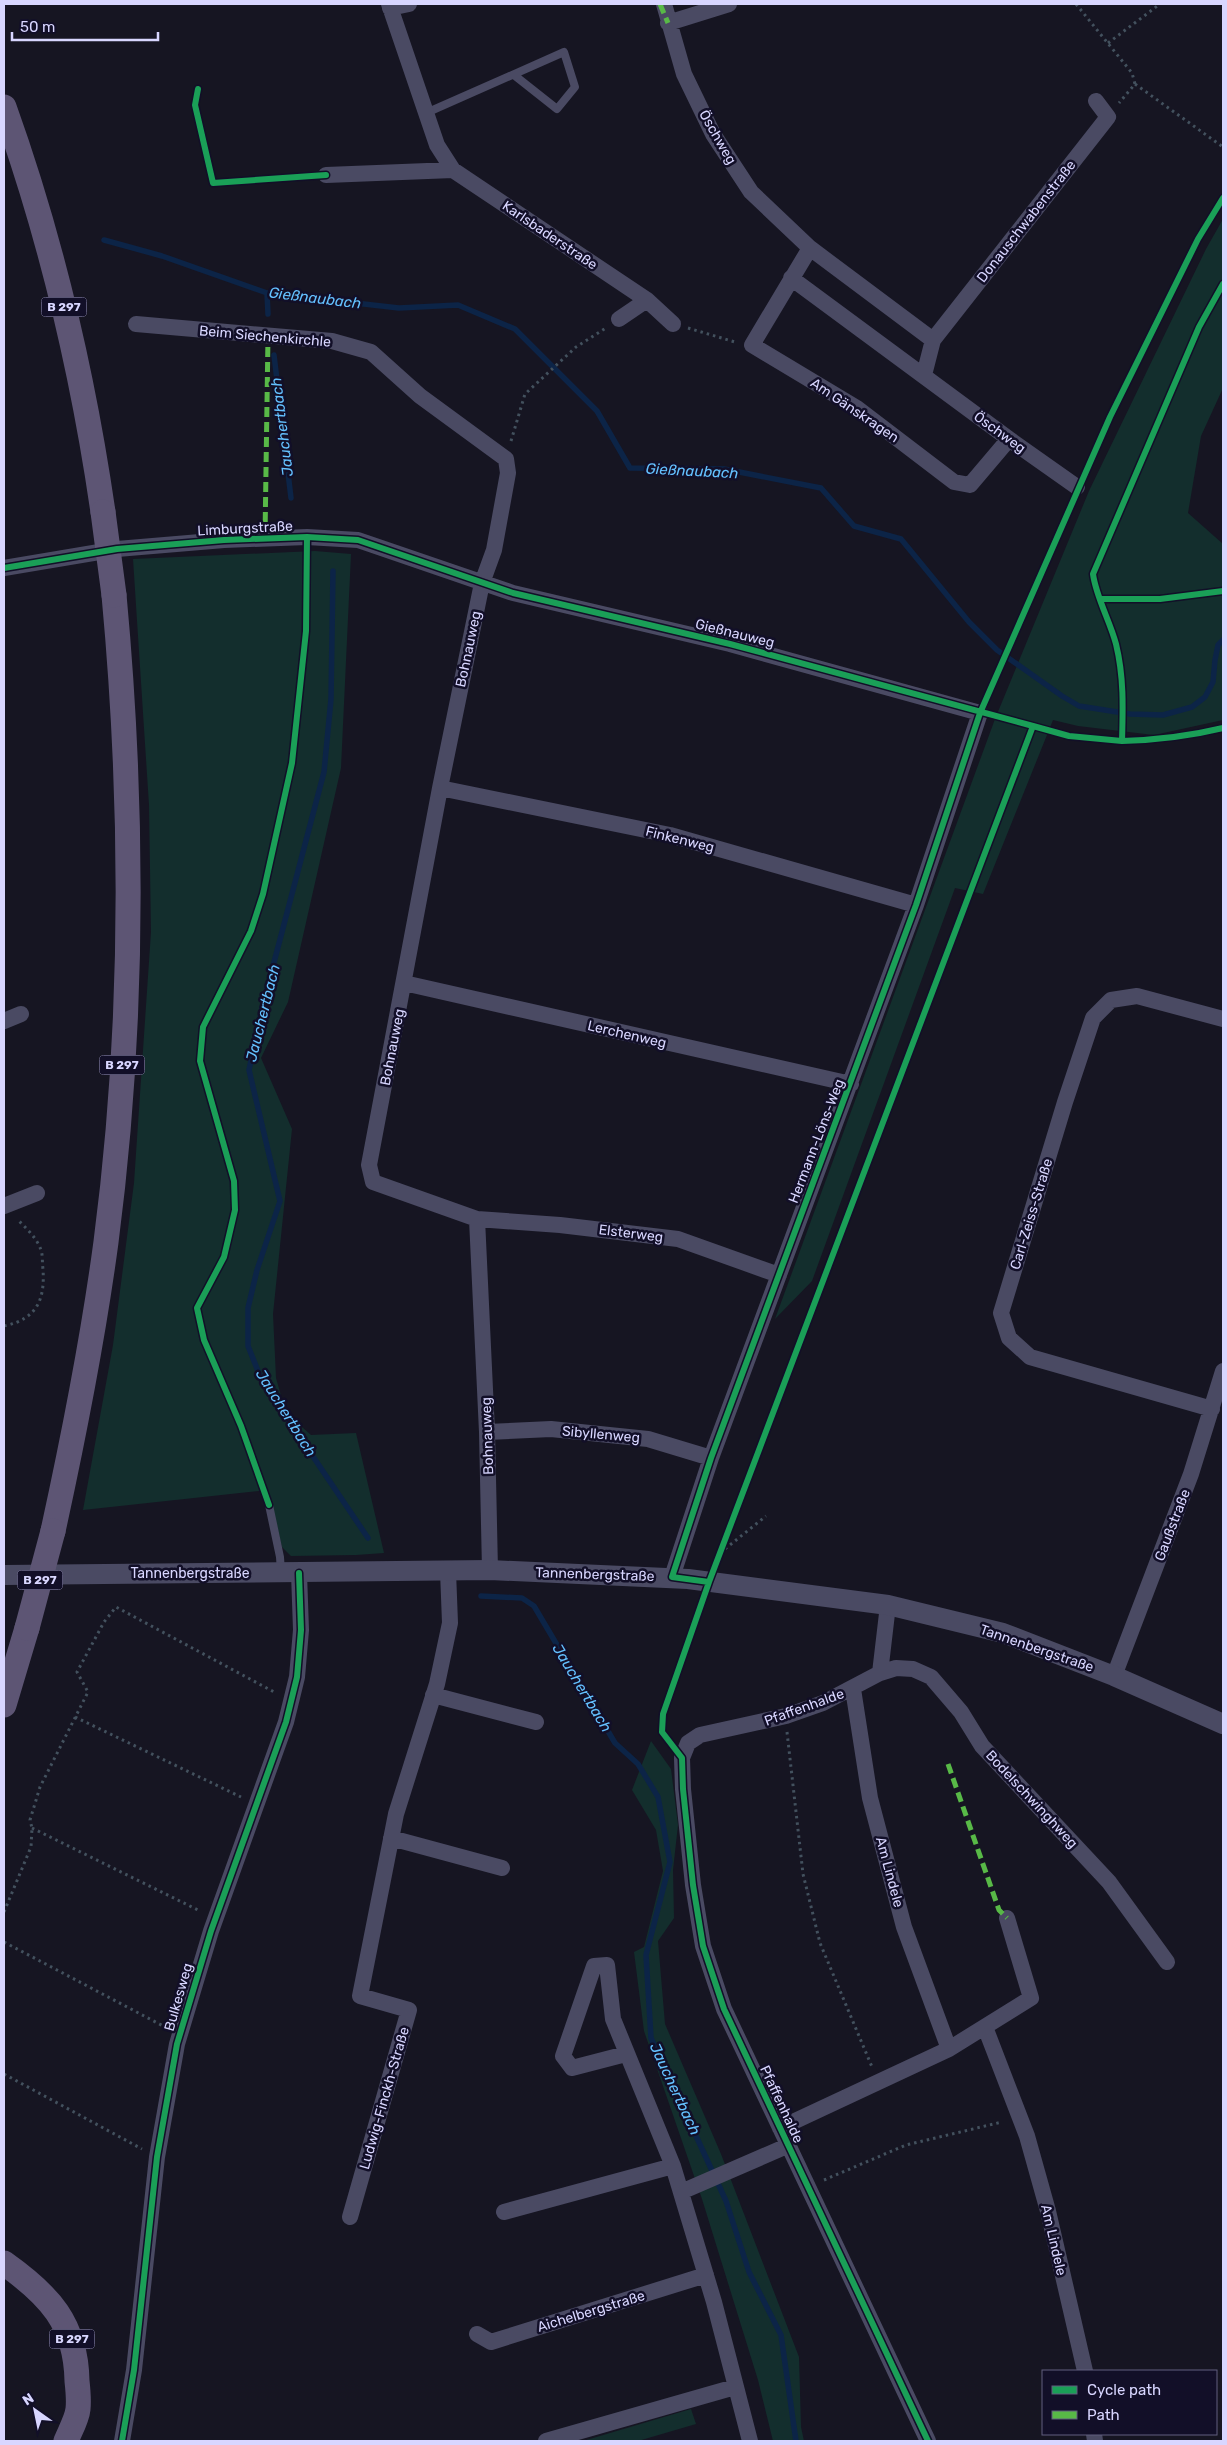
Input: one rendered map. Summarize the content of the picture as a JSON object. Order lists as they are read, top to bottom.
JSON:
{
  "streets": {
    "main road": ["B 297"],
    "street": [
      "Öschweg",
      "Donauschwabenstraße",
      "Karlsbaderstraße",
      "Beim Siechenkirchle",
      "Am Gänskragen",
      "Limburgstraße",
      "Gießnauweg",
      "Bohnauweg",
      "Finkenweg",
      "Lerchenweg",
      "Hermann-Löns-Weg",
      "Carl-Zeiss-Straße",
      "Elsterweg",
      "Sibyllenweg",
      "Gaußstraße",
      "Tannenbergstraße",
      "Pfaffenhalde",
      "Bodelschwinghweg",
      "Am Lindele",
      "Bulkesweg",
      "Ludwig-Finckh-Straße",
      "Aichelbergstraße"
    ]
  },
  "crossings": [
    ["Öschweg", "Donauschwabenstraße"],
    ["Öschweg", "Am Gänskragen"],
    ["Beim Siechenkirchle", "Bohnauweg"],
    ["Limburgstraße", "Gießnauweg"],
    ["Limburgstraße", "Bohnauweg"],
    ["Gießnauweg", "Bohnauweg"],
    ["Gießnauweg", "Hermann-Löns-Weg"],
    ["Bohnauweg", "Finkenweg"],
    ["Bohnauweg", "Lerchenweg"],
    ["Bohnauweg", "Elsterweg"],
    ["Bohnauweg", "Sibyllenweg"],
    ["Bohnauweg", "Tannenbergstraße"],
    ["Finkenweg", "Hermann-Löns-Weg"],
    ["Lerchenweg", "Hermann-Löns-Weg"],
    ["Hermann-Löns-Weg", "Elsterweg"],
    ["Hermann-Löns-Weg", "Sibyllenweg"],
    ["Hermann-Löns-Weg", "Tannenbergstraße"],
    ["Carl-Zeiss-Straße", "Gaußstraße"],
    ["Gaußstraße", "Tannenbergstraße"],
    ["Tannenbergstraße", "Bulkesweg"],
    ["Tannenbergstraße", "Ludwig-Finckh-Straße"],
    ["Pfaffenhalde", "Bodelschwinghweg"],
    ["Pfaffenhalde", "Am Lindele"]
  ],
  "water": ["Gießnaubach", "Jauchertbach"],
  "legend": ["Cycle path", "Path"],
  "scale_bar": "50 m",
  "north": "top left"
}
